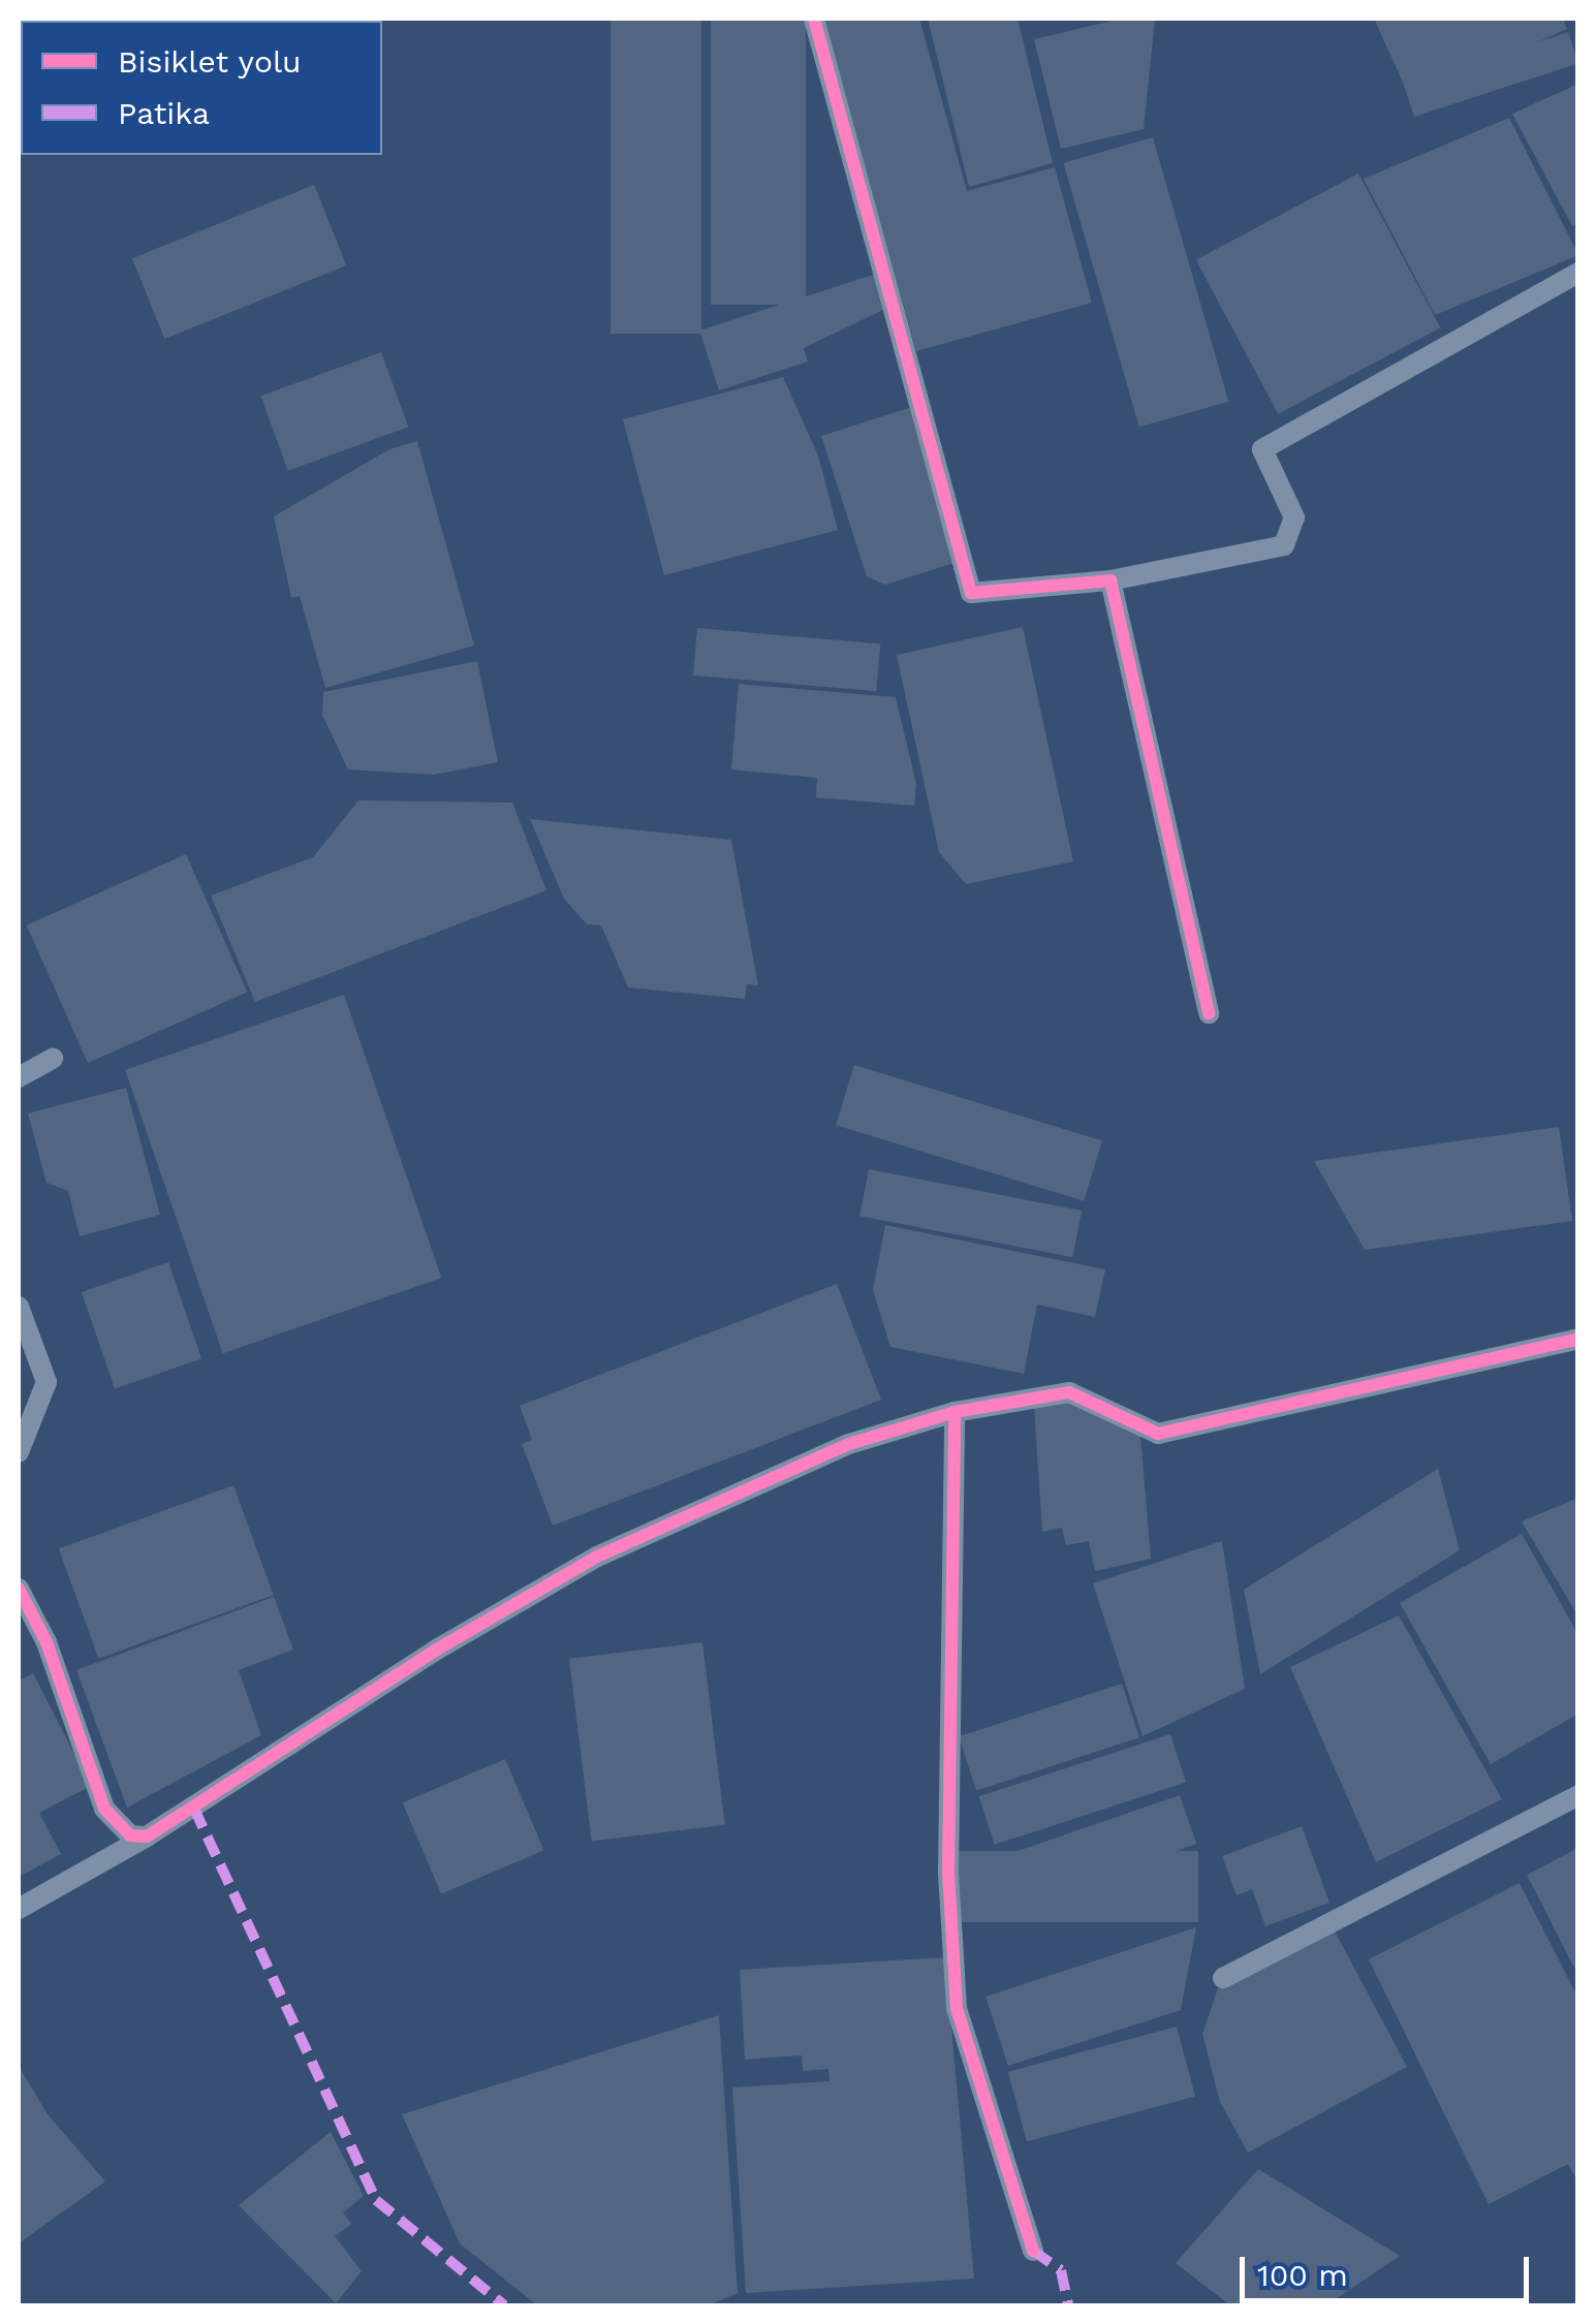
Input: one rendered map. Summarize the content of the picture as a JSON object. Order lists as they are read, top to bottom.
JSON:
{
  "legend": ["Bisiklet yolu", "Patika"],
  "scale_bar": "100 m"
}
